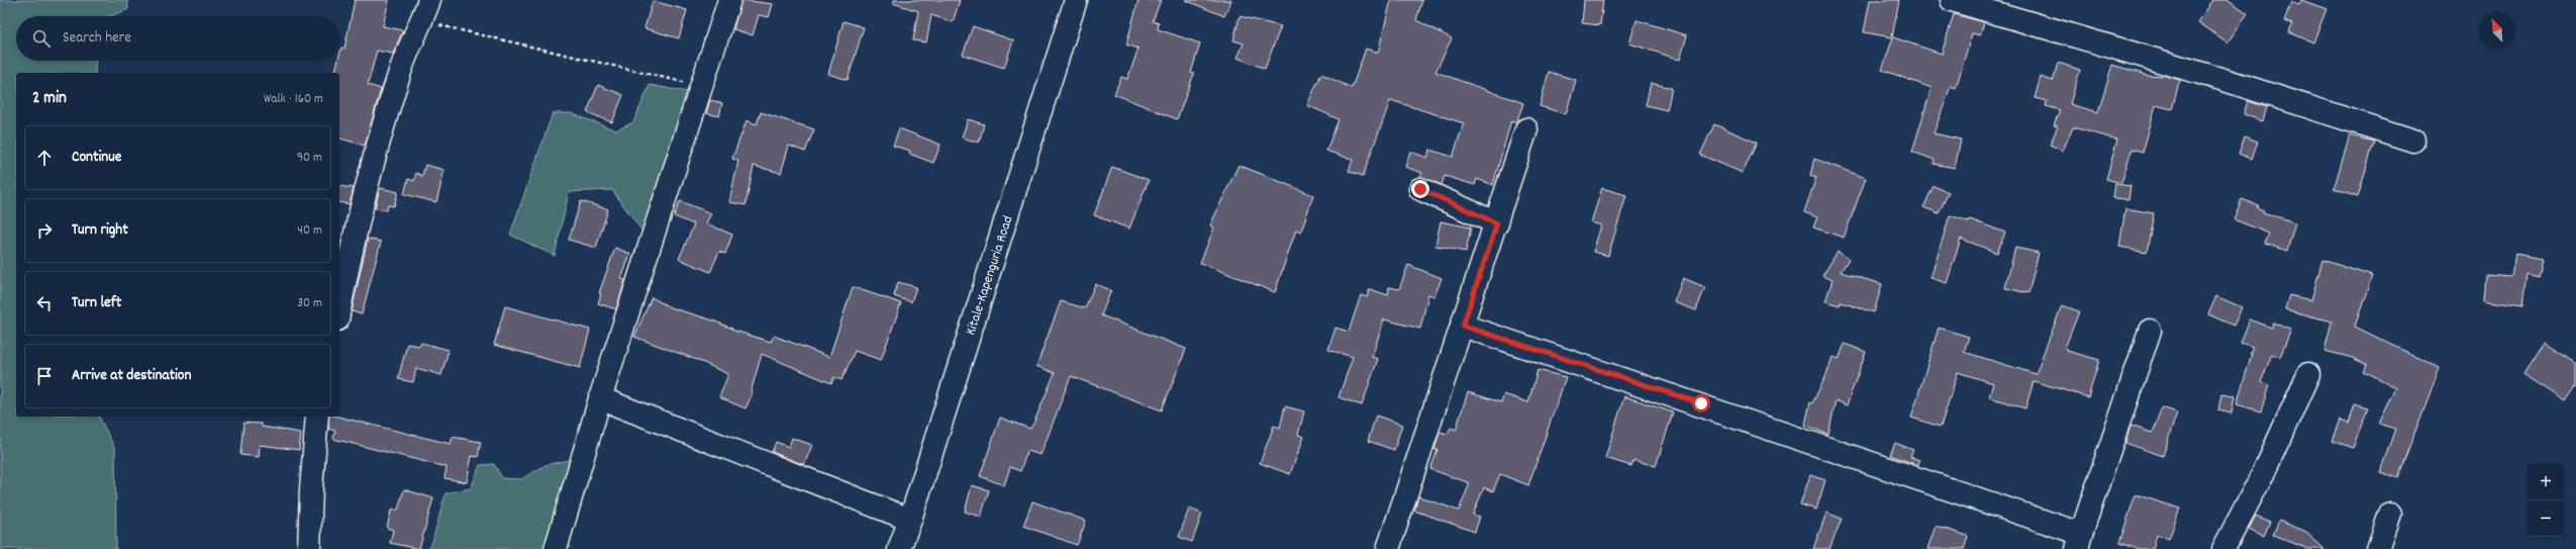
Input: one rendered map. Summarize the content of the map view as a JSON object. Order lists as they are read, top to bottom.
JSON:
{
  "streets": {
    "main road": ["Kitale-Kapenguria Road"]
  },
  "north": "top left",
  "page": {
    "search": "Search here",
    "heading": ["2 min", "Walk · 160 m"],
    "list": [
      ["Continue", "90 m"],
      ["Turn right", "40 m"],
      ["Turn left", "30 m"],
      "Arrive at destination"
    ],
    "map_buttons": ["+", "−"]
  }
}
